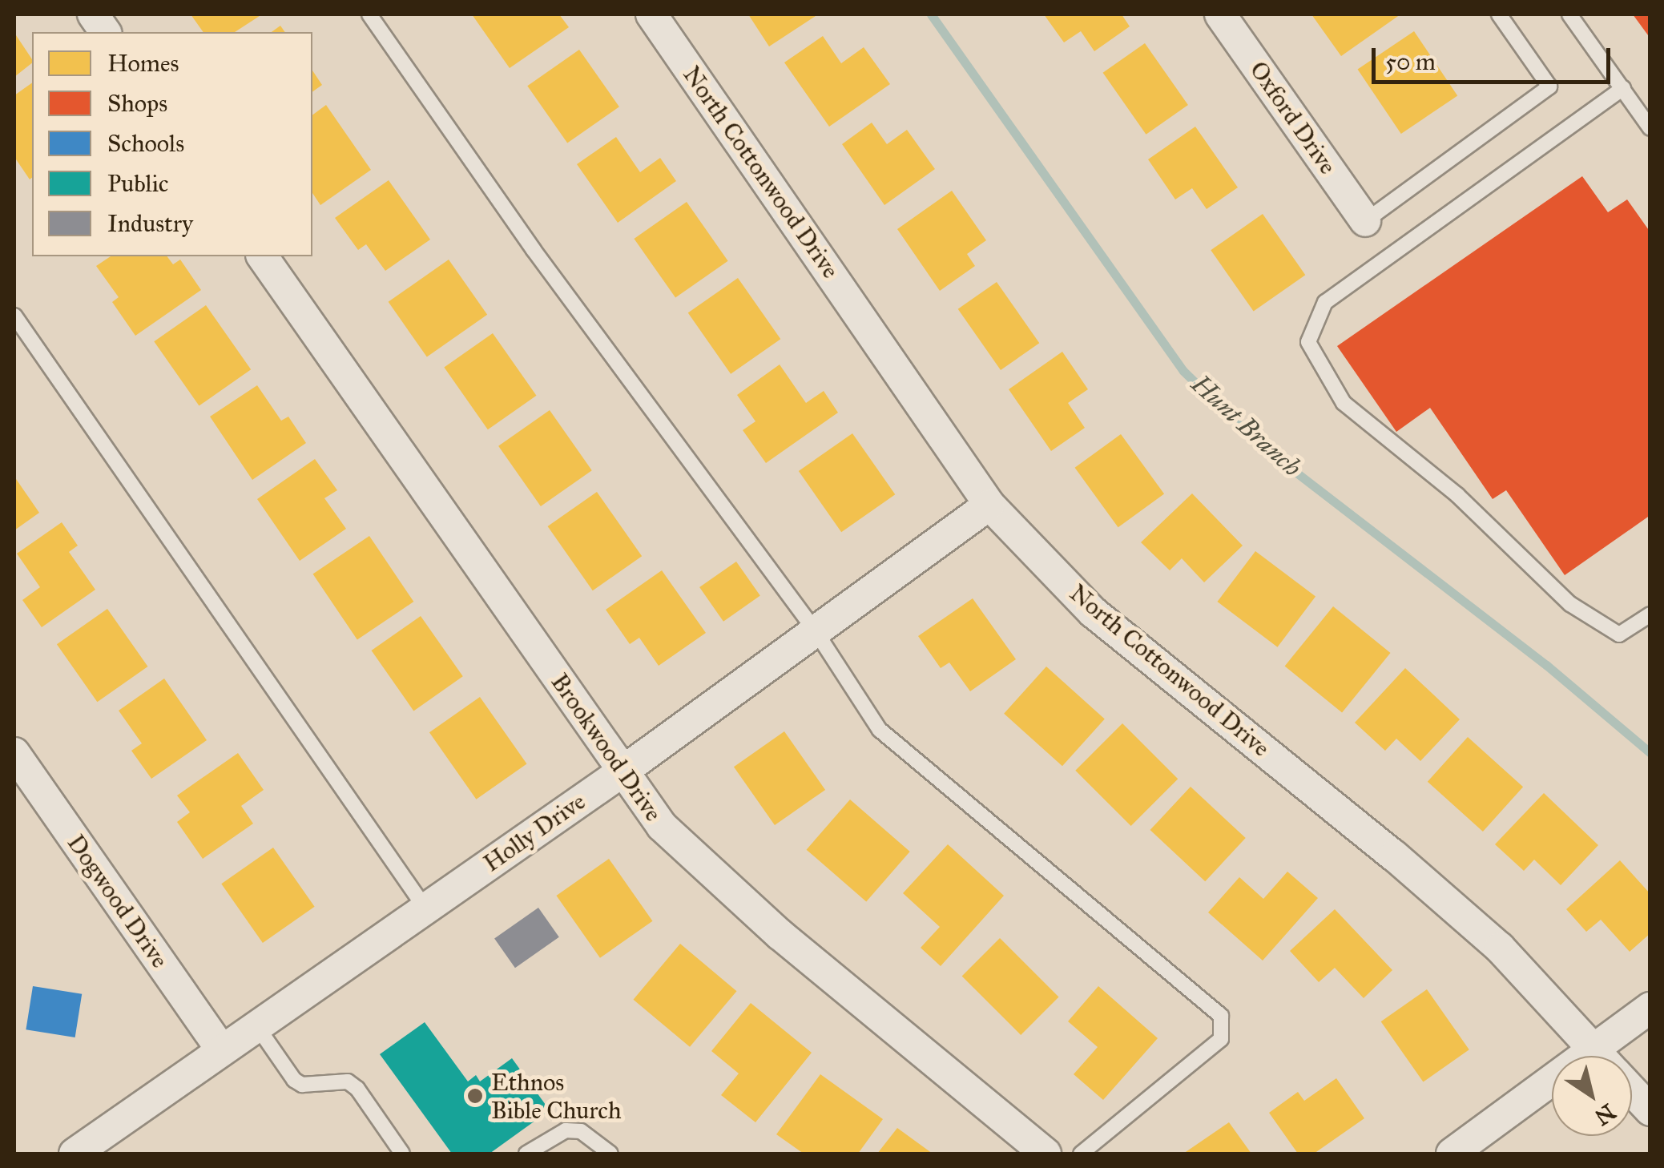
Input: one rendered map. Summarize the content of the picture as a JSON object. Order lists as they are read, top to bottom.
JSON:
{
  "streets": {
    "street": [
      "Oxford Drive",
      "North Cottonwood Drive",
      "Brookwood Drive",
      "Holly Drive",
      "Dogwood Drive"
    ]
  },
  "crossings": [
    ["North Cottonwood Drive", "Holly Drive"],
    ["Brookwood Drive", "Holly Drive"],
    ["Holly Drive", "Dogwood Drive"]
  ],
  "water": ["Hunt Branch"],
  "places": ["Ethnos Bible Church"],
  "legend": [
    "Homes",
    "Shops",
    "Schools",
    "Public",
    "Industry"
  ],
  "scale_bar": "50 m",
  "north": "bottom right"
}
